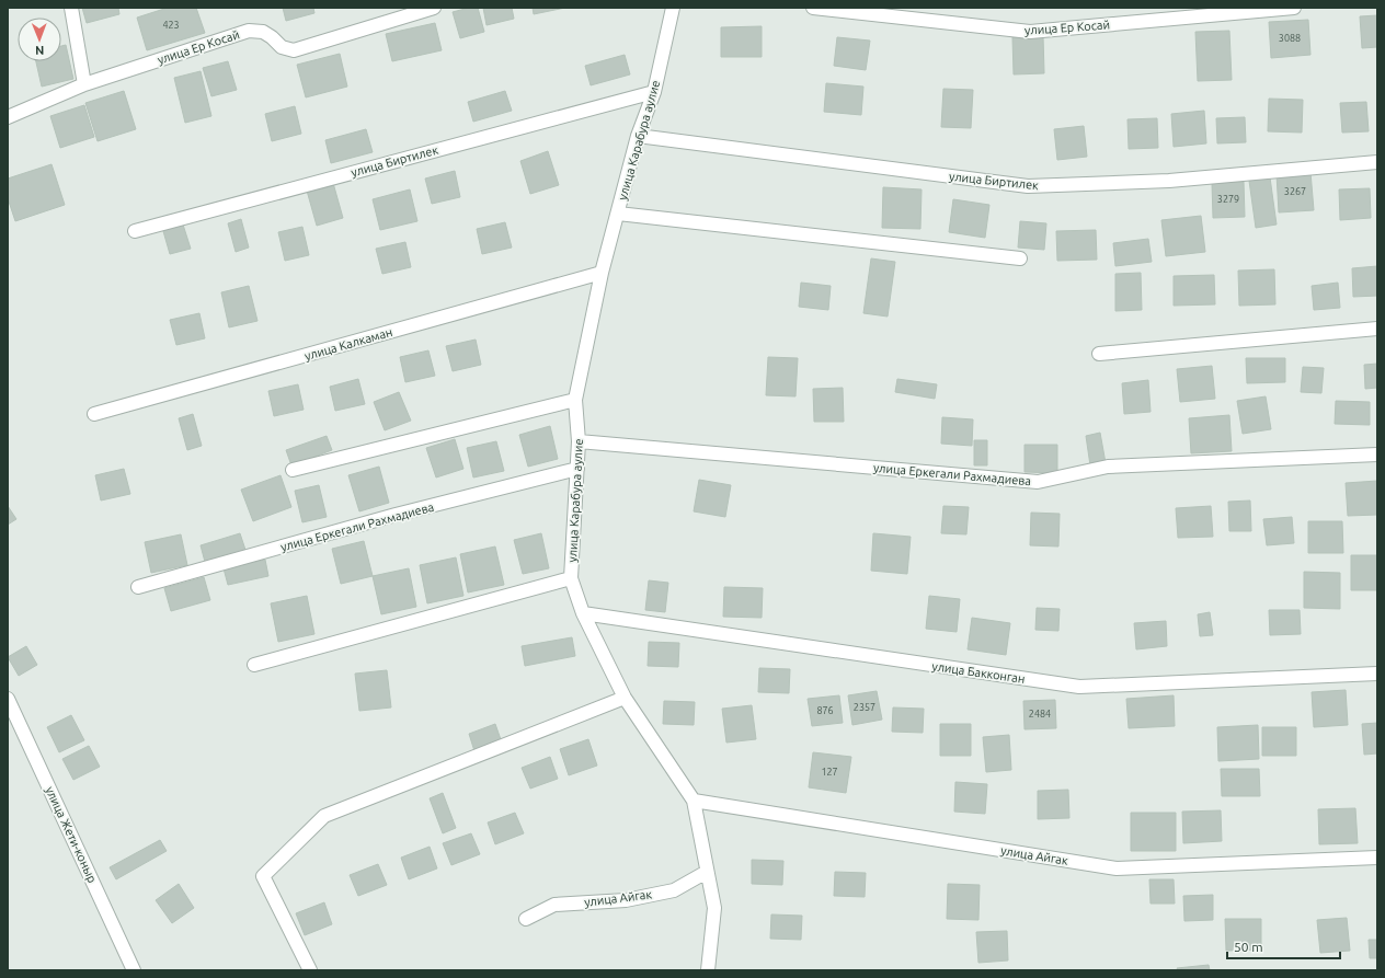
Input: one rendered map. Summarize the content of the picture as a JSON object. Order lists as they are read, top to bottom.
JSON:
{
  "streets": {
    "street": [
      "улица Ер Косай",
      "улица Карабура аулие",
      "улица Биртилек",
      "улица Калкаман",
      "улица Еркегали Рахмадиева",
      "улица Бакконган",
      "улица Жети-коныр",
      "улица Айгак"
    ]
  },
  "crossings": [
    ["улица Карабура аулие", "улица Биртилек"],
    ["улица Карабура аулие", "улица Калкаман"],
    ["улица Карабура аулие", "улица Еркегали Рахмадиева"],
    ["улица Карабура аулие", "улица Бакконган"],
    ["улица Карабура аулие", "улица Айгак"]
  ],
  "house_numbers": [
    "423",
    "3088",
    "3267",
    "3279",
    "2357",
    "876",
    "2484",
    "127"
  ],
  "scale_bar": "50 m",
  "north": "bottom"
}
